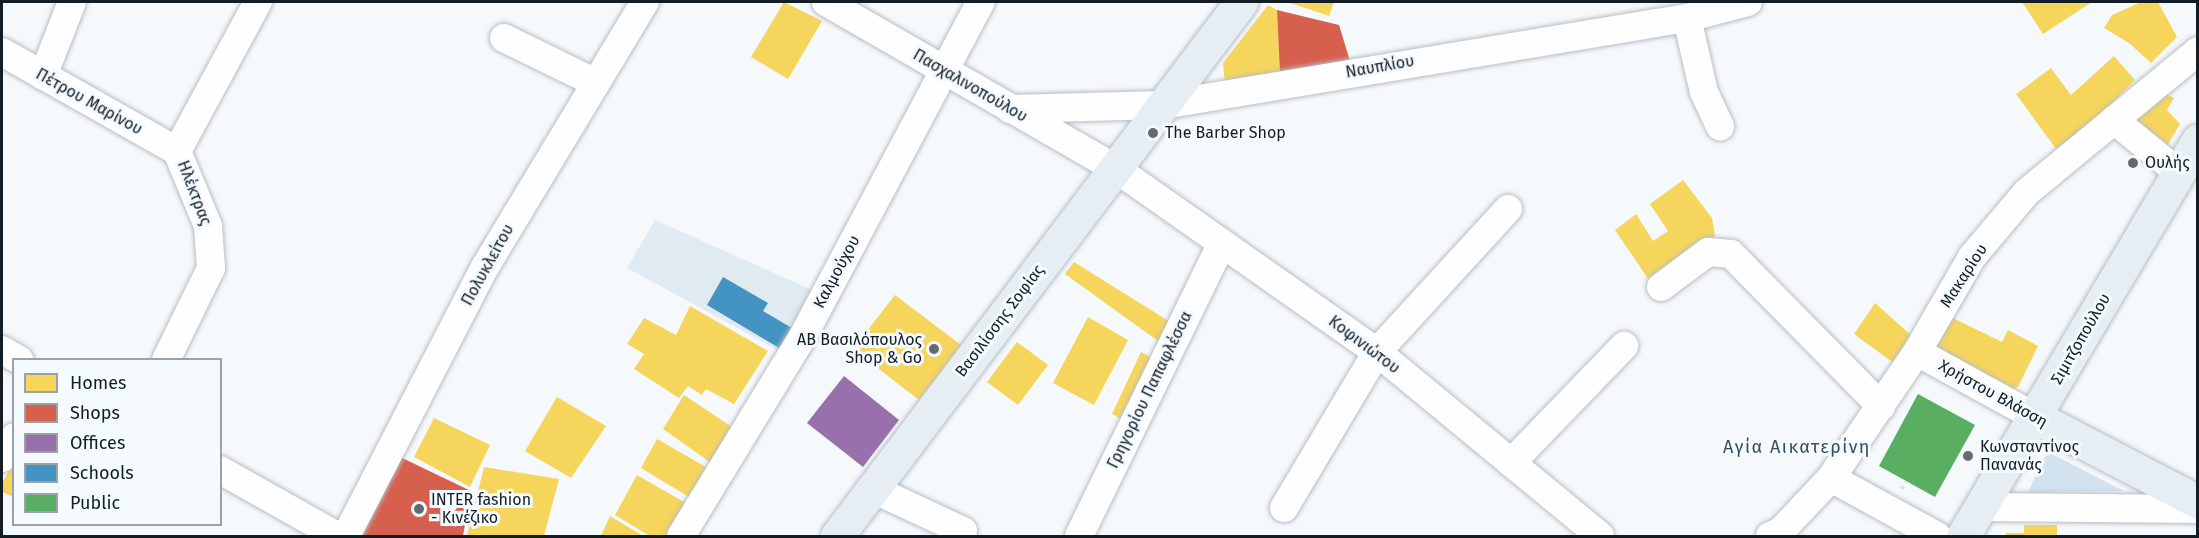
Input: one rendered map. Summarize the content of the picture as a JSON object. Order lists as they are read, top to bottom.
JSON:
{
  "streets": {
    "main road": ["Βασιλίσσης Σοφίας", "Σιμιτζοπούλου", "Χρήστου Βλάσση"],
    "street": [
      "Ναυπλίου",
      "Πασχαλινοπούλου",
      "Πέτρου Μαρίνου",
      "Ηλέκτρας",
      "Πολυκλείτου",
      "Καλμούχου",
      "Μακαρίου",
      "Κοφινιώτου",
      "Γρηγορίου Παπαφλέσσα"
    ]
  },
  "crossings": [
    ["Ναυπλίου", "Πασχαλινοπούλου"],
    ["Ναυπλίου", "Βασιλίσσης Σοφίας"],
    ["Πασχαλινοπούλου", "Καλμούχου"],
    ["Πασχαλινοπούλου", "Βασιλίσσης Σοφίας"],
    ["Πασχαλινοπούλου", "Κοφινιώτου"],
    ["Πέτρου Μαρίνου", "Ηλέκτρας"],
    ["Μακαρίου", "Χρήστου Βλάσση"],
    ["Βασιλίσσης Σοφίας", "Κοφινιώτου"],
    ["Σιμιτζοπούλου", "Χρήστου Βλάσση"],
    ["Κοφινιώτου", "Γρηγορίου Παπαφλέσσα"]
  ],
  "districts": ["Αγία Αικατερίνη"],
  "places": [
    "The Barber Shop",
    "Ουλής",
    "ΑΒ Βασιλόπουλος Shop & Go",
    "Κωνσταντίνος Πανανάς",
    "INTER fashion - Κινέζικο"
  ],
  "legend": [
    "Homes",
    "Shops",
    "Offices",
    "Schools",
    "Public"
  ]
}
